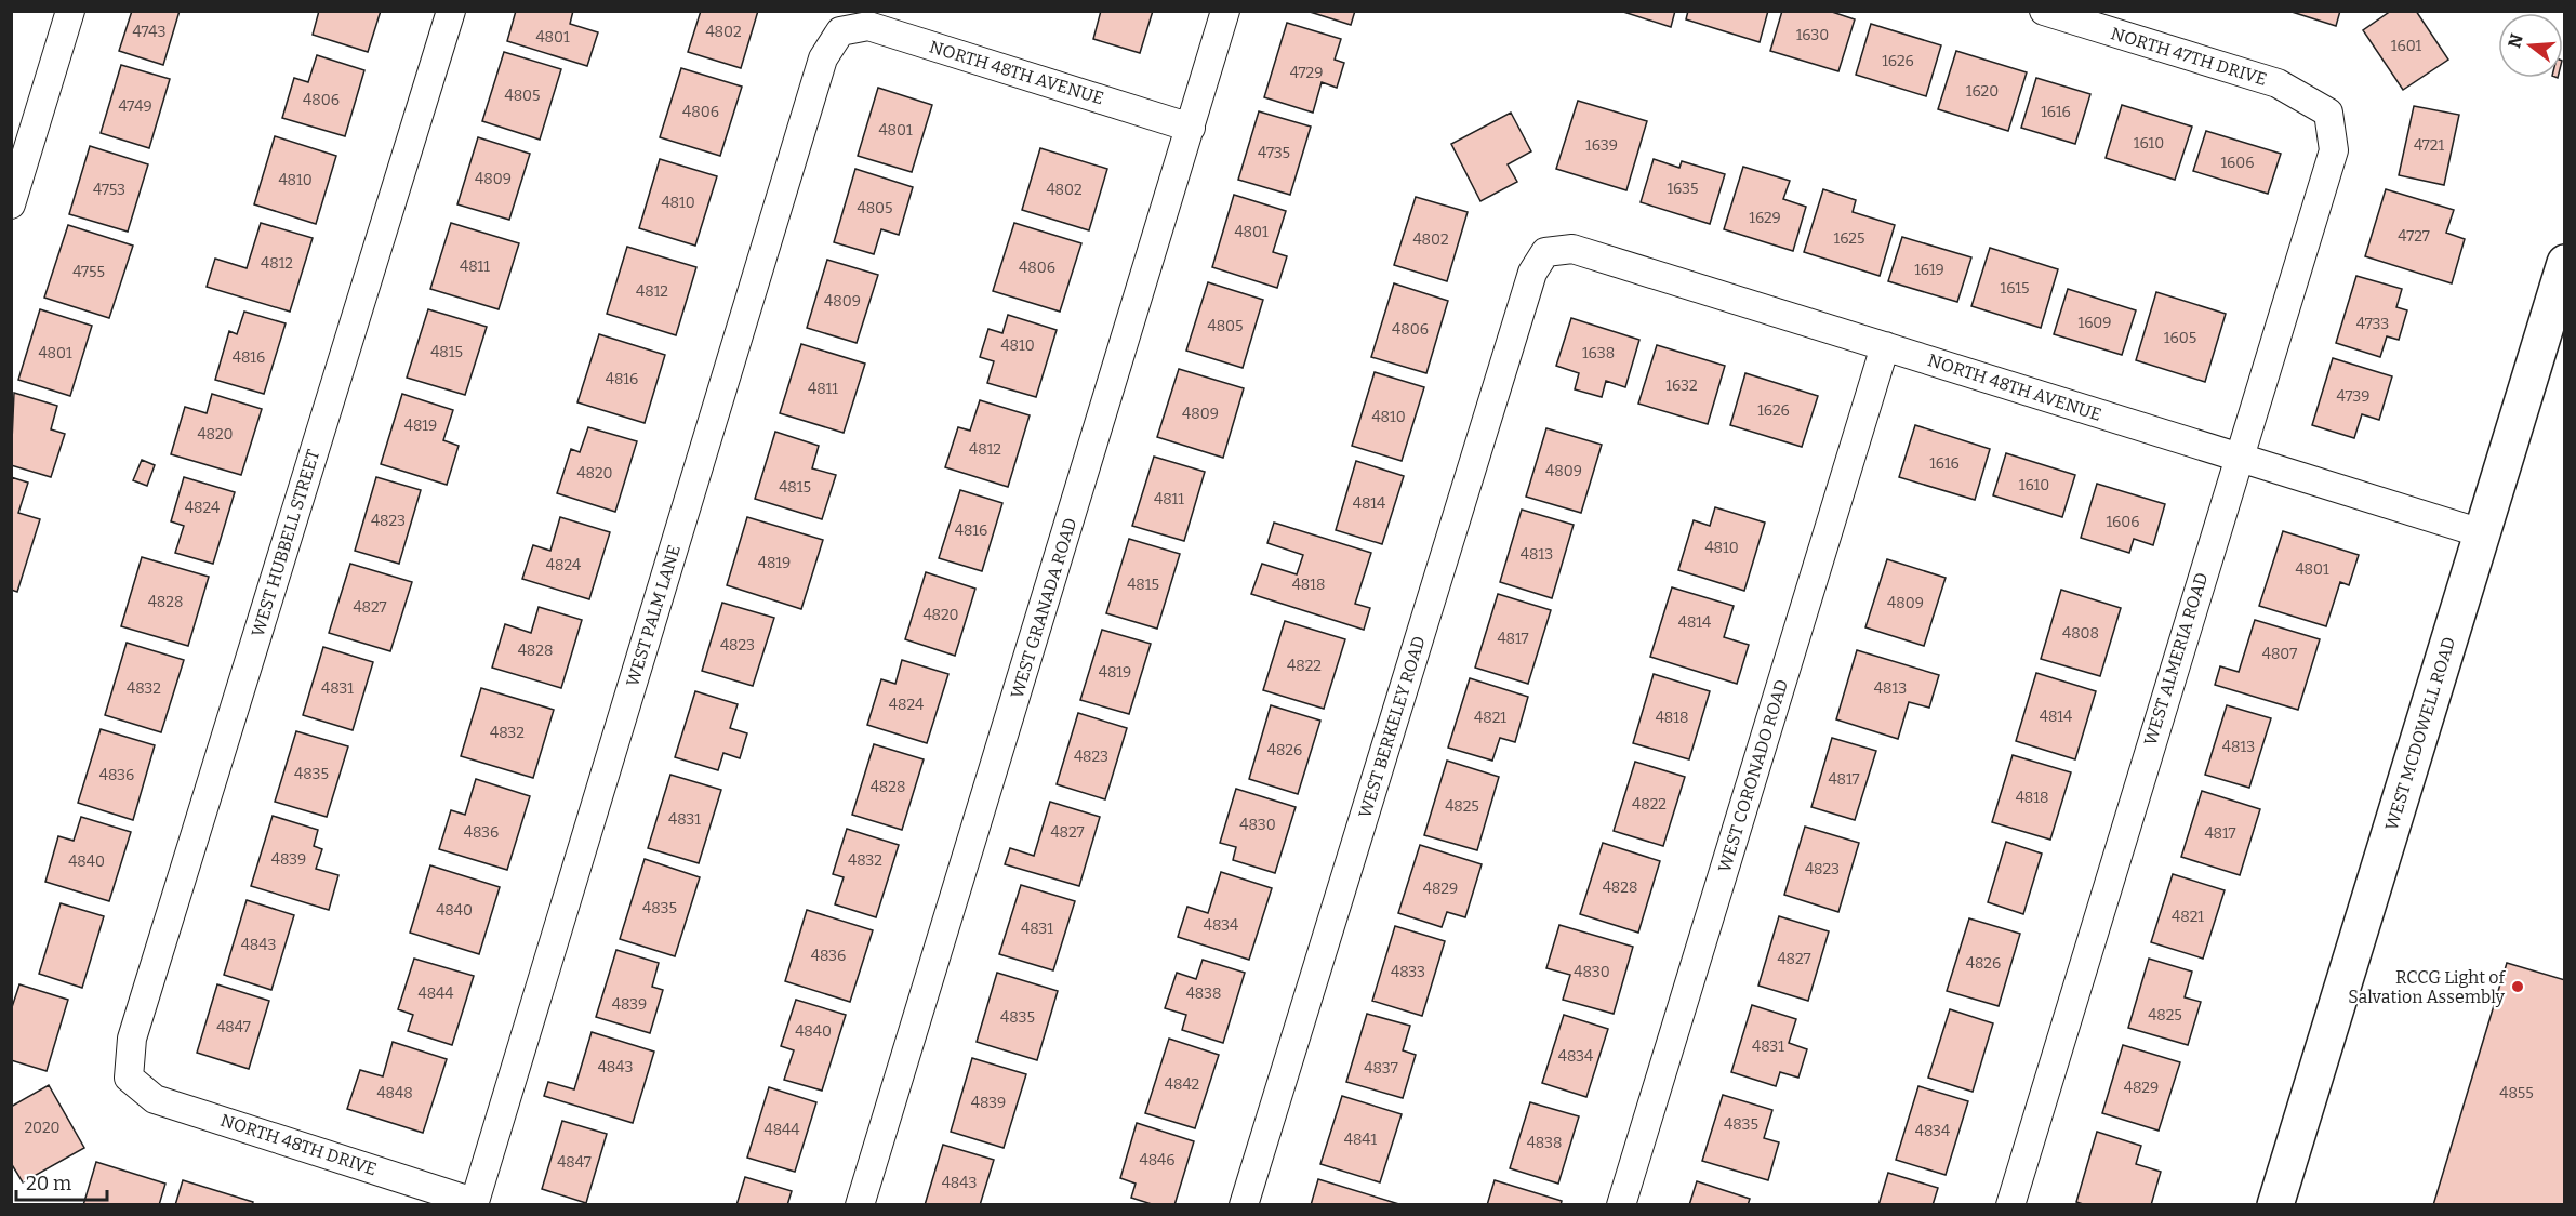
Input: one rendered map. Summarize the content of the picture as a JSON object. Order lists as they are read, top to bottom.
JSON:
{
  "streets": {
    "main road": ["WEST MCDOWELL ROAD"],
    "street": [
      "NORTH 47TH DRIVE",
      "NORTH 48TH AVENUE",
      "WEST HUBBELL STREET",
      "WEST GRANADA ROAD",
      "WEST PALM LANE",
      "WEST ALMERIA ROAD",
      "WEST BERKELEY ROAD",
      "WEST CORONADO ROAD",
      "NORTH 48TH DRIVE"
    ]
  },
  "crossings": [
    ["NORTH 47TH DRIVE", "WEST ALMERIA ROAD"],
    ["NORTH 48TH AVENUE", "WEST GRANADA ROAD"],
    ["NORTH 48TH AVENUE", "WEST PALM LANE"],
    ["NORTH 48TH AVENUE", "WEST ALMERIA ROAD"],
    ["NORTH 48TH AVENUE", "WEST BERKELEY ROAD"],
    ["NORTH 48TH AVENUE", "WEST MCDOWELL ROAD"],
    ["NORTH 48TH AVENUE", "WEST CORONADO ROAD"],
    ["WEST HUBBELL STREET", "NORTH 48TH DRIVE"],
    ["WEST PALM LANE", "NORTH 48TH DRIVE"]
  ],
  "places": ["RCCG Light of Salvation Assembly"],
  "house_numbers": [
    "4743",
    "4802",
    "1630",
    "4801",
    "1601",
    "1626",
    "4729",
    "1620",
    "4805",
    "4806",
    "4749",
    "4806",
    "1616",
    "4801",
    "1610",
    "1639",
    "4721",
    "4735",
    "1606",
    "4809",
    "4810",
    "1635",
    "4753",
    "4802",
    "4810",
    "4805",
    "1629",
    "4801",
    "4727",
    "1625",
    "4802",
    "4812",
    "4811",
    "4806",
    "1619",
    "4755",
    "1615",
    "4812",
    "4809",
    "1609",
    "4733",
    "4805",
    "4806",
    "1605",
    "4810",
    "4815",
    "4801",
    "1638",
    "4816",
    "4816",
    "1632",
    "4811",
    "4739",
    "1626",
    "4809",
    "4810",
    "4819",
    "4820",
    "4812",
    "1616",
    "4809",
    "4820",
    "1610",
    "4815",
    "4811",
    "4814",
    "4824",
    "4823",
    "1606",
    "4816",
    "4810",
    "4813",
    "4819",
    "4824",
    "4801",
    "4815",
    "4818",
    "4828",
    "4809",
    "4827",
    "4820",
    "4814",
    "4808",
    "4817",
    "4823",
    "4828",
    "4807",
    "4822",
    "4819",
    "4832",
    "4831",
    "4813",
    "4824",
    "4814",
    "4821",
    "4818",
    "4832",
    "4813",
    "4826",
    "4823",
    "4835",
    "4836",
    "4817",
    "4828",
    "4818",
    "4822",
    "4825",
    "4831",
    "4830",
    "4836",
    "4827",
    "4817",
    "4839",
    "4832",
    "4840",
    "4823",
    "4828",
    "4829",
    "4835",
    "4840",
    "4821",
    "4834",
    "4831",
    "4843",
    "4836",
    "4827",
    "4826",
    "4833",
    "4830",
    "4844",
    "4838",
    "4839",
    "4825",
    "4835",
    "4847",
    "4840",
    "4831",
    "4834",
    "4843",
    "4837",
    "4842",
    "4829",
    "4848",
    "4855",
    "4839",
    "4835",
    "2020",
    "4844",
    "4834",
    "4841",
    "4838",
    "4846",
    "4847",
    "4843"
  ],
  "scale_bar": "20 m",
  "north": "left"
}
